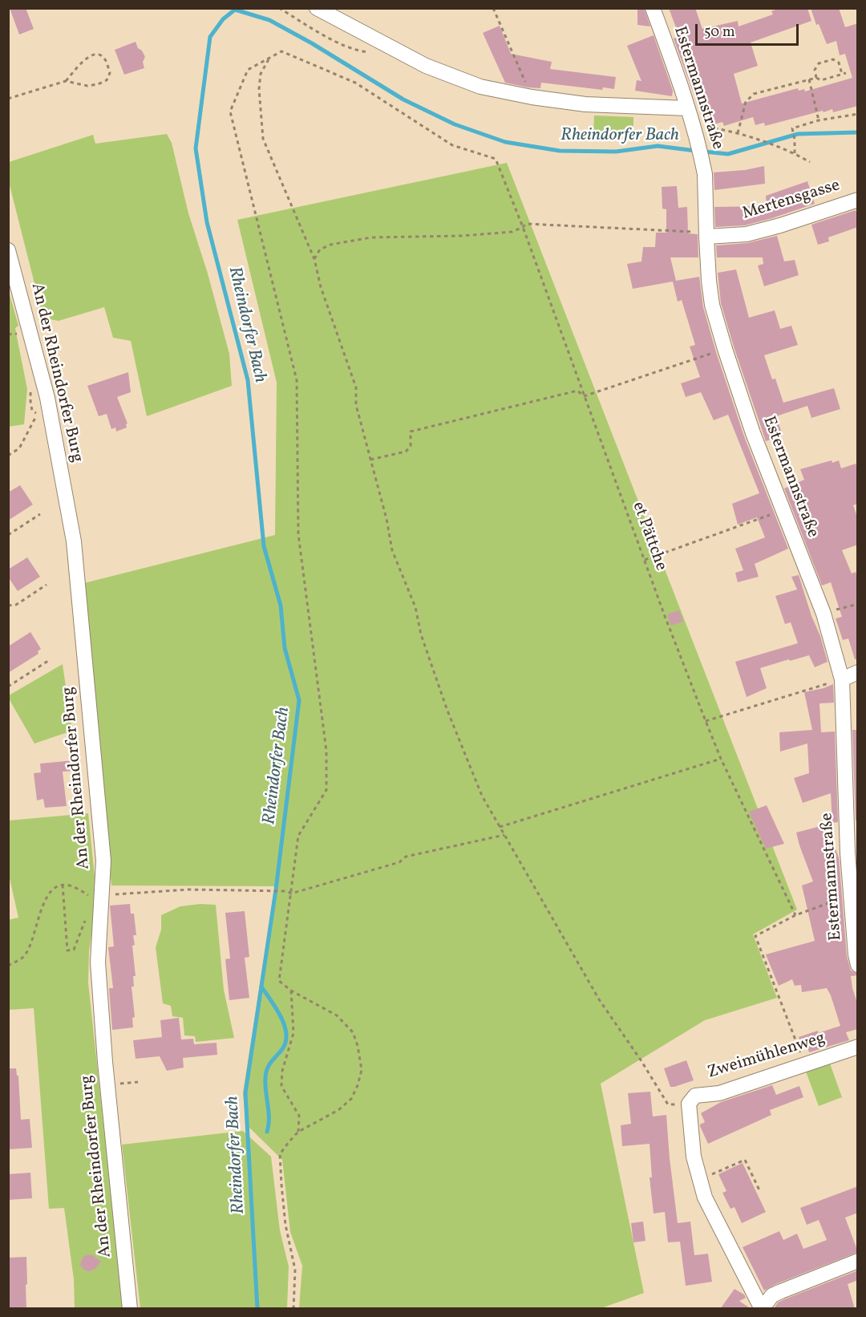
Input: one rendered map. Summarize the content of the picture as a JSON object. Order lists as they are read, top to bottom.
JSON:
{
  "streets": {
    "street": [
      "Estermannstraße",
      "Mertensgasse",
      "An der Rheindorfer Burg",
      "Zweimühlenweg"
    ],
    "path": ["et Pättche"]
  },
  "crossings": [
    ["Estermannstraße", "Mertensgasse"]
  ],
  "water": ["Rheindorfer Bach"],
  "scale_bar": "50 m"
}
